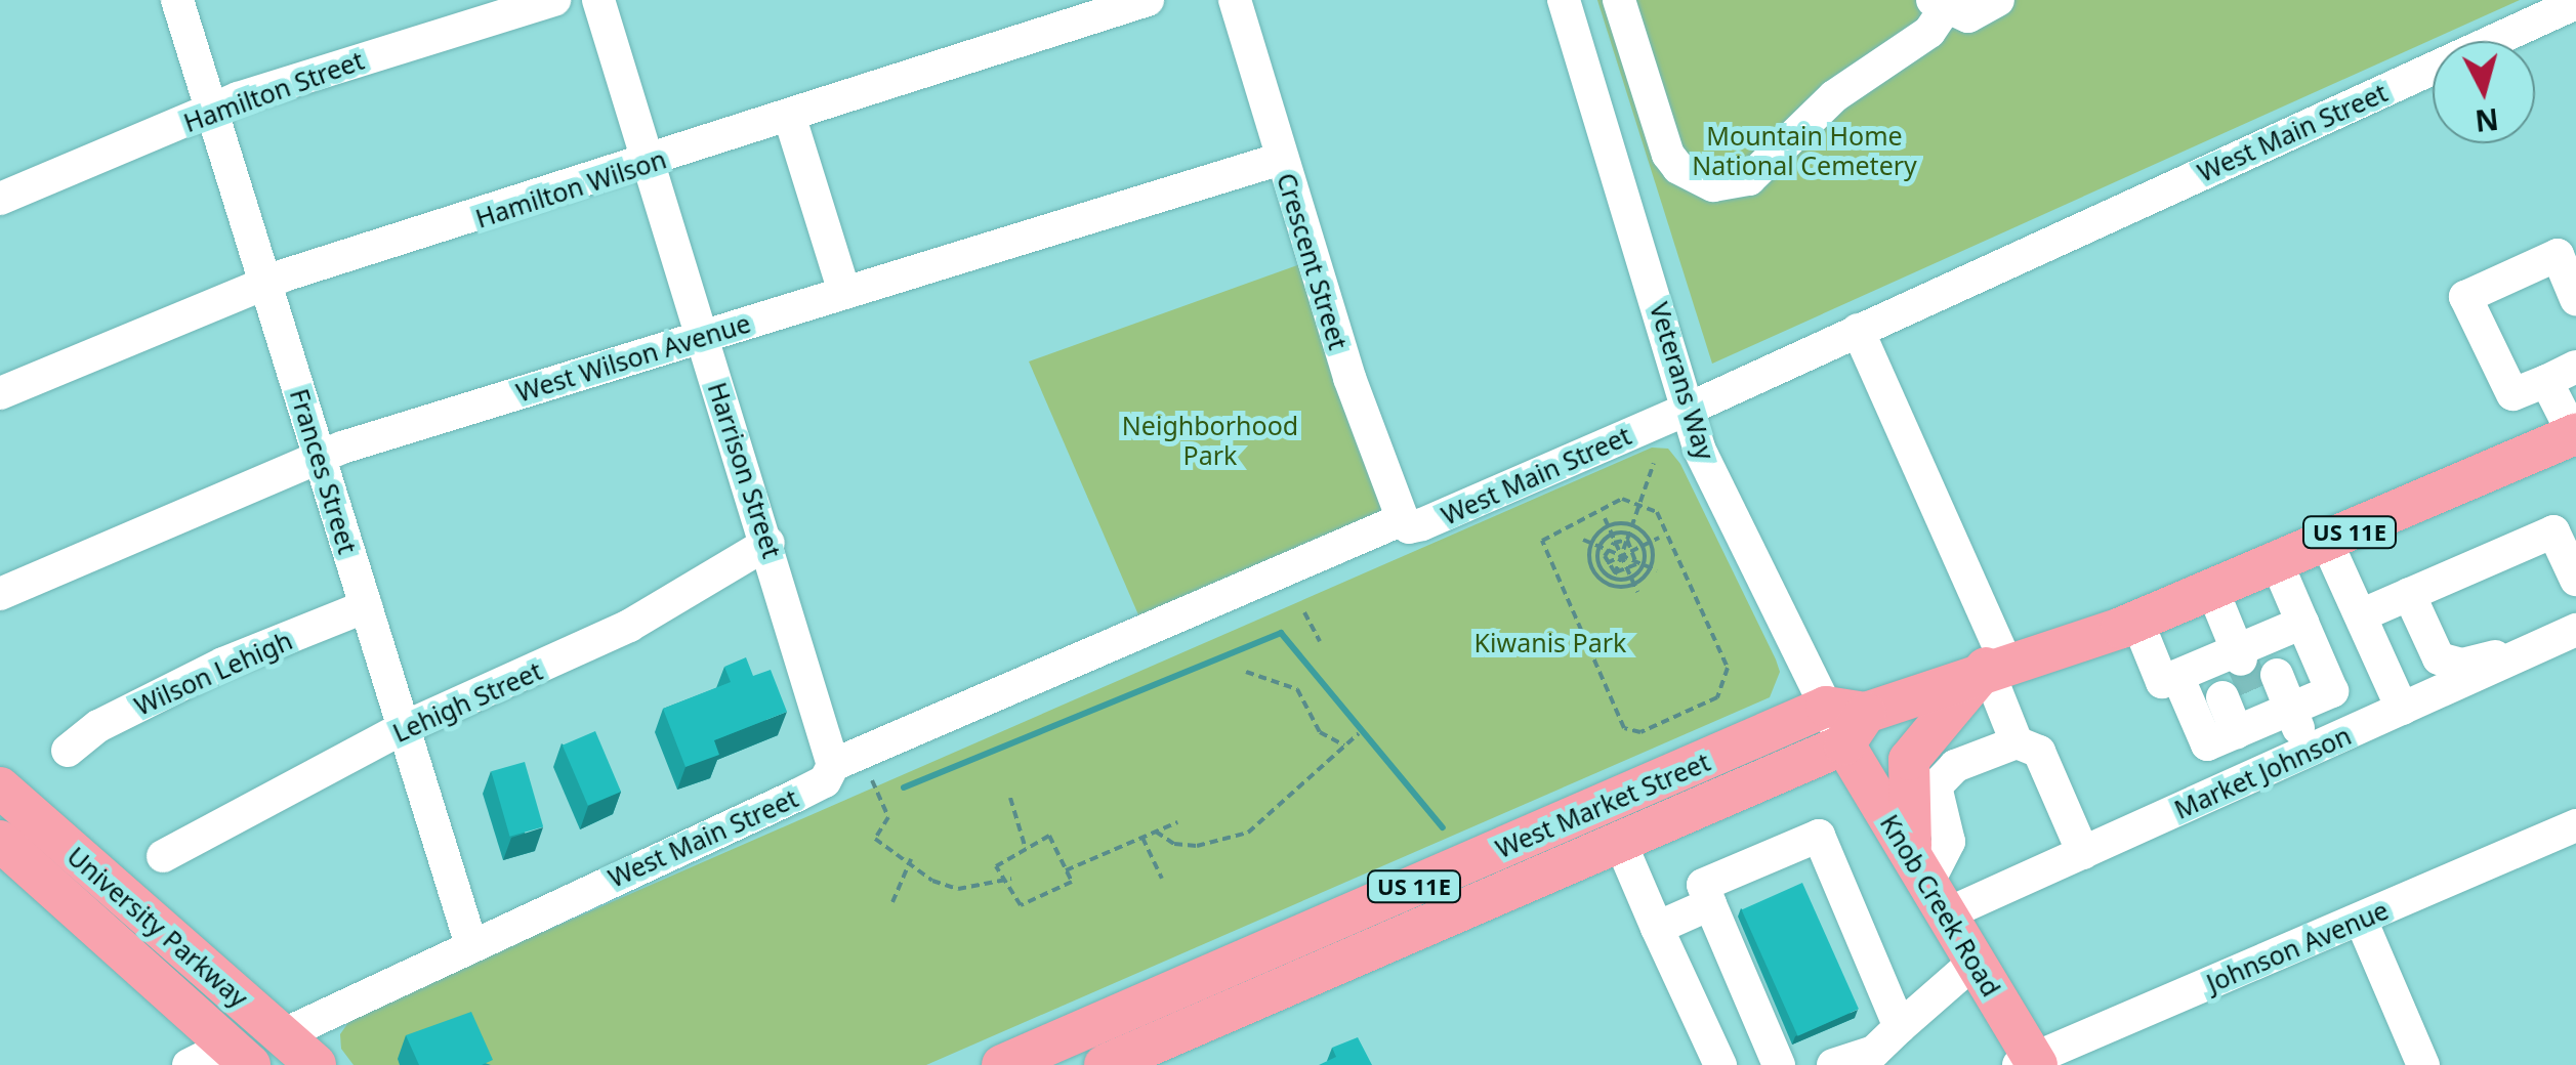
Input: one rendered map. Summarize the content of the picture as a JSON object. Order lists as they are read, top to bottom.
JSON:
{
  "streets": {
    "main road": [
      "US 11E",
      "West Market Street",
      "Knob Creek Road",
      "University Parkway"
    ],
    "street": [
      "Hamilton Street",
      "West Main Street",
      "Hamilton Wilson",
      "Crescent Street",
      "West Wilson Avenue",
      "Veterans Way",
      "Harrison Street",
      "Frances Street",
      "Wilson Lehigh",
      "Lehigh Street",
      "Market Johnson",
      "Johnson Avenue"
    ]
  },
  "crossings": [
    ["Hamilton Street", "Frances Street"],
    ["West Main Street", "Crescent Street"],
    ["West Main Street", "Veterans Way"],
    ["West Main Street", "Harrison Street"],
    ["West Main Street", "Frances Street"],
    ["West Main Street", "University Parkway"],
    ["Hamilton Wilson", "Harrison Street"],
    ["Hamilton Wilson", "Frances Street"],
    ["Crescent Street", "West Wilson Avenue"],
    ["West Wilson Avenue", "Harrison Street"],
    ["West Wilson Avenue", "Frances Street"],
    ["Veterans Way", "West Market Street"],
    ["Veterans Way", "Knob Creek Road"],
    ["Harrison Street", "Lehigh Street"],
    ["Frances Street", "Wilson Lehigh"],
    ["Frances Street", "Lehigh Street"],
    ["Market Johnson", "Knob Creek Road"],
    ["West Market Street", "Knob Creek Road"],
    ["Knob Creek Road", "Johnson Avenue"]
  ],
  "parks": ["Mountain Home National Cemetery", "Neighborhood Park", "Kiwanis Park"],
  "north": "bottom"
}
